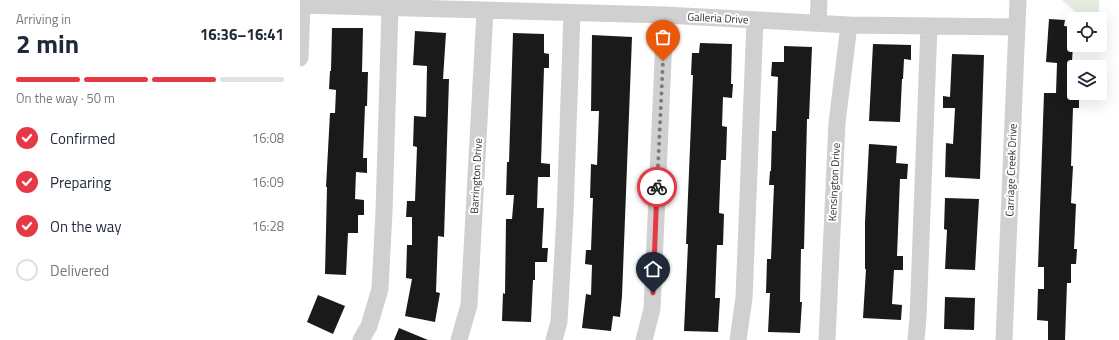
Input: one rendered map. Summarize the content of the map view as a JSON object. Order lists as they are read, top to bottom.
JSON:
{
  "streets": {
    "street": [
      "Galleria Drive",
      "Carriage Creek Drive",
      "Barrington Drive",
      "Kensington Drive"
    ]
  },
  "crossings": [
    ["Galleria Drive", "Carriage Creek Drive"],
    ["Galleria Drive", "Barrington Drive"],
    ["Galleria Drive", "Kensington Drive"]
  ],
  "page": {
    "heading": ["2 min", "Arriving in", "16:36–16:41"],
    "bar": "On the way · 50 m",
    "list": [
      ["Confirmed", "16:08"],
      ["Preparing", "16:09"],
      ["On the way", "16:28"],
      "Delivered"
    ]
  }
}
